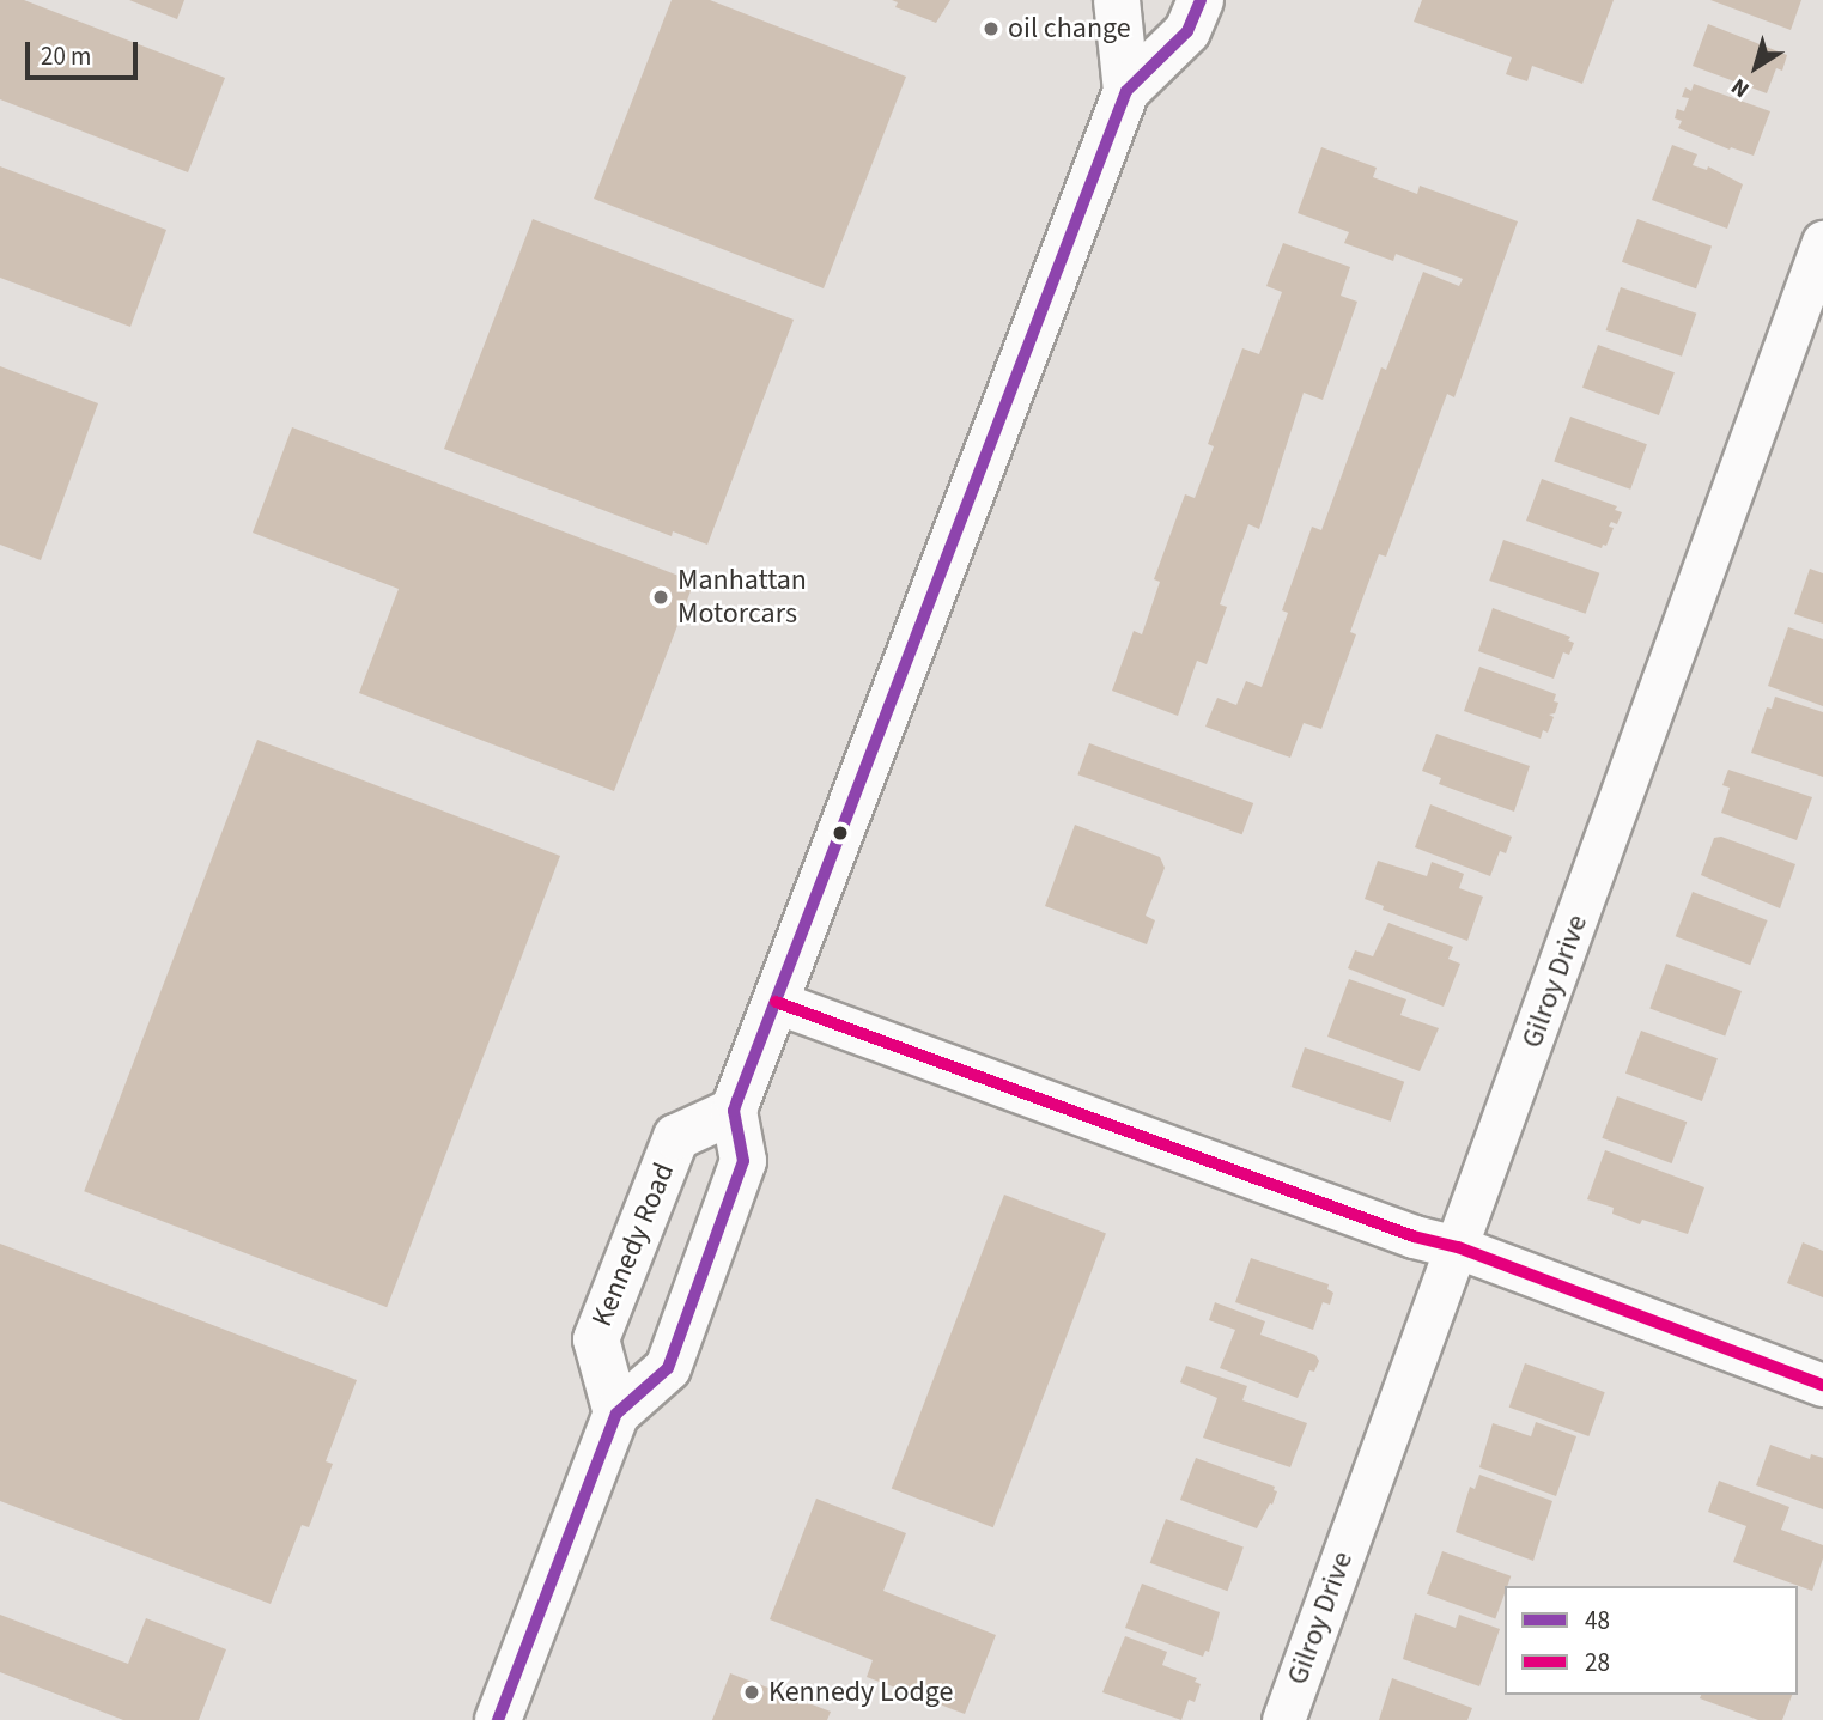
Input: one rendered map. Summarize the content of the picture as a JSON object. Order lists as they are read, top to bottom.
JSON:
{
  "streets": {
    "main road": ["Kennedy Road"],
    "street": ["Gilroy Drive"]
  },
  "places": ["oil change", "Manhattan Motorcars", "Kennedy Lodge"],
  "lines": ["transit line 48", "transit line 28"],
  "legend": ["48", "28"],
  "scale_bar": "20 m",
  "north": "bottom left"
}
